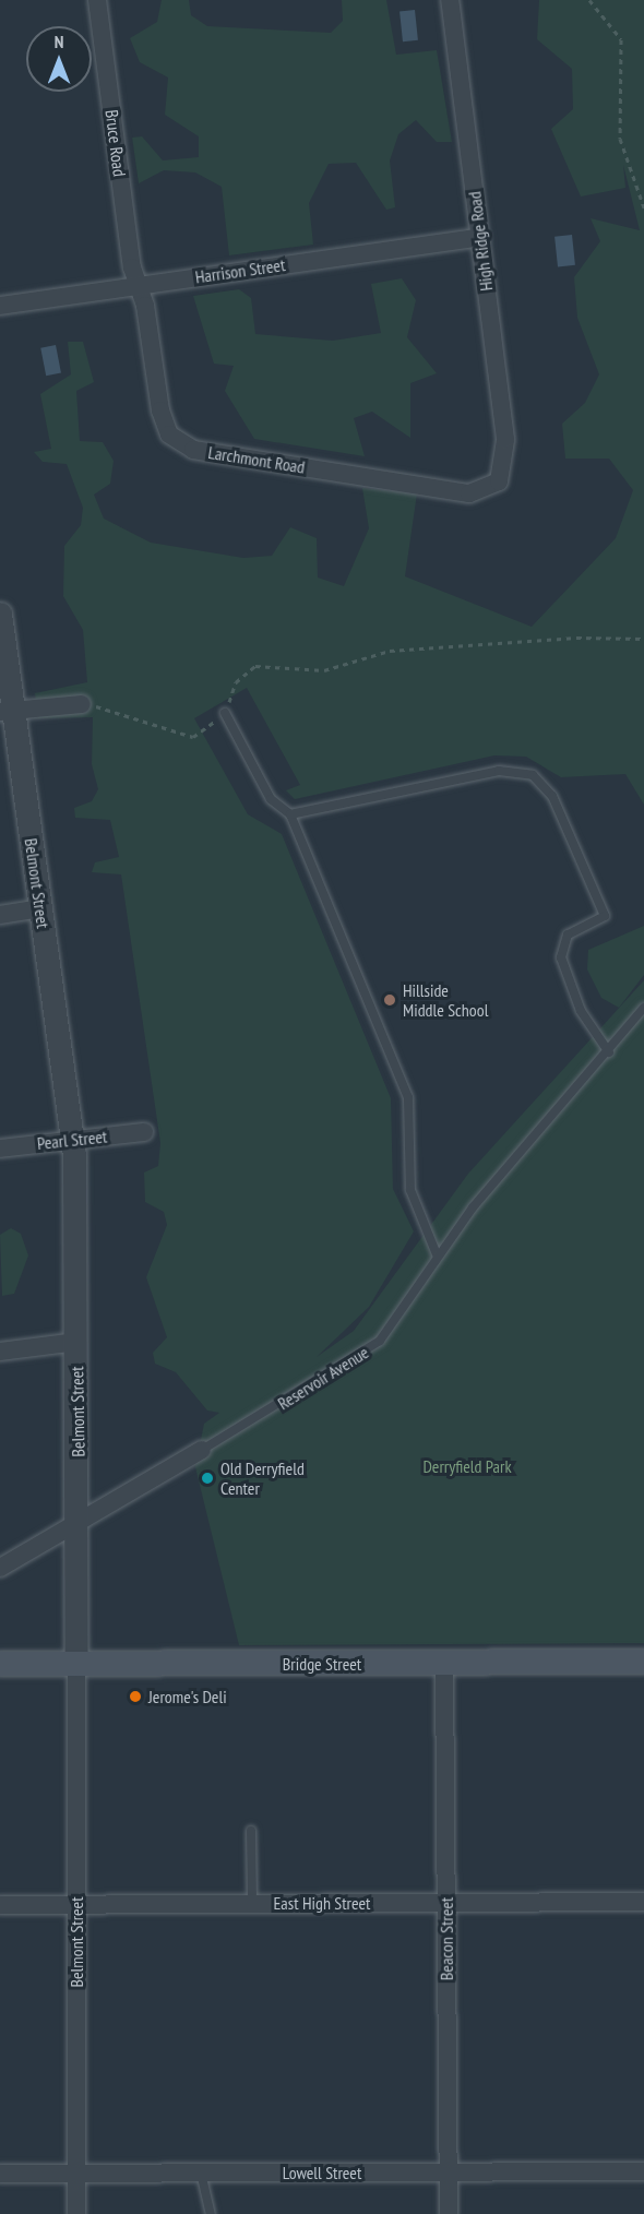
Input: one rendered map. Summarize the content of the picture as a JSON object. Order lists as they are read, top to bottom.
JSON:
{
  "streets": {
    "main road": ["Bridge Street"],
    "street": [
      "Bruce Road",
      "High Ridge Road",
      "Harrison Street",
      "Larchmont Road",
      "Belmont Street",
      "Pearl Street",
      "Reservoir Avenue",
      "East High Street",
      "Beacon Street",
      "Lowell Street"
    ]
  },
  "crossings": [
    ["Bruce Road", "Harrison Street"],
    ["Bruce Road", "Larchmont Road"],
    ["High Ridge Road", "Harrison Street"],
    ["High Ridge Road", "Larchmont Road"],
    ["Harrison Street", "Larchmont Road"],
    ["Belmont Street", "Pearl Street"],
    ["Belmont Street", "Reservoir Avenue"],
    ["Belmont Street", "Bridge Street"],
    ["Belmont Street", "East High Street"],
    ["Belmont Street", "Lowell Street"],
    ["Bridge Street", "Beacon Street"],
    ["East High Street", "Beacon Street"],
    ["Beacon Street", "Lowell Street"]
  ],
  "parks": ["Derryfield Park"],
  "places": ["Hillside Middle School", "Old Derryfield Center", "Jerome's Deli"],
  "north": "top"
}
